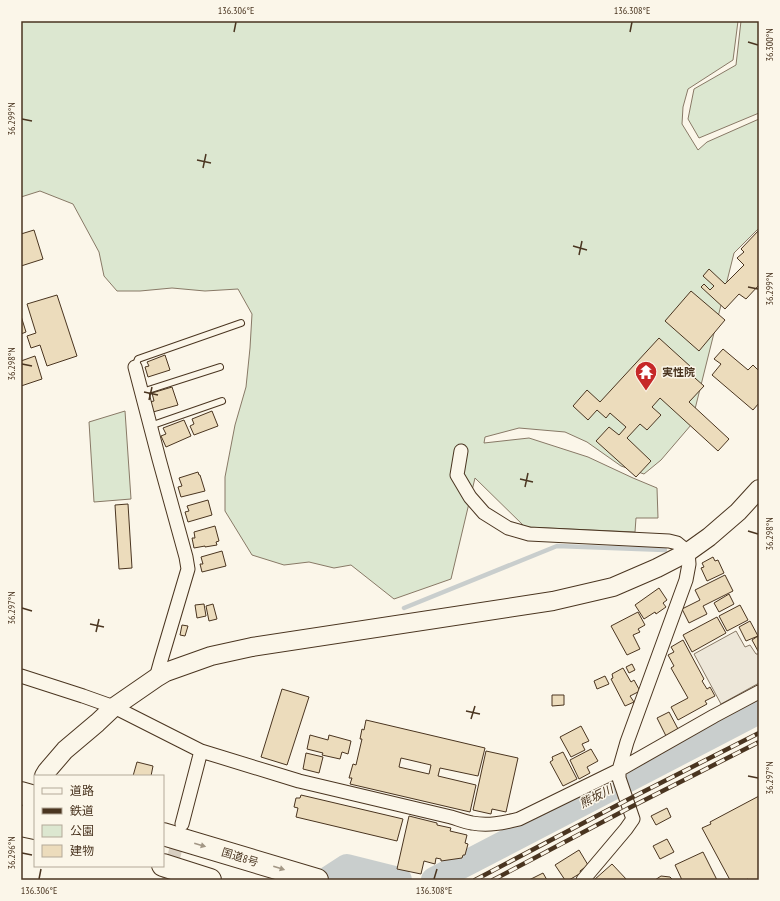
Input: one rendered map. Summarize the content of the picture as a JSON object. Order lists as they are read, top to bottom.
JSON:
{
  "streets": {
    "highway": ["国道8号"]
  },
  "water": ["熊坂川"],
  "places": {
    "temple": ["実性院"]
  },
  "legend": [
    "道路",
    "鉄道",
    "公園",
    "建物"
  ],
  "coordinates": [
    "136.306°E",
    "136.308°E",
    "36.300°N",
    "36.299°N",
    "36.298°N",
    "36.297°N",
    "36.296°N"
  ]
}
